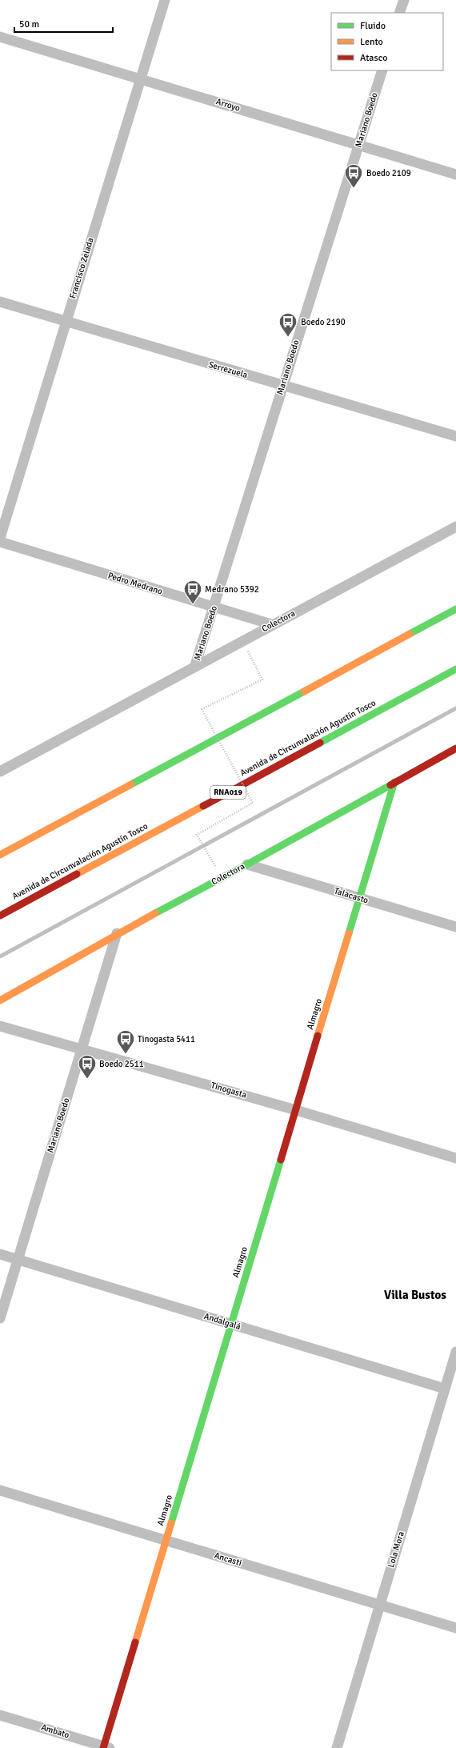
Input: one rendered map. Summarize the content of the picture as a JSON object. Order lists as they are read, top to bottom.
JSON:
{
  "streets": {
    "main road": [
      "Colectora",
      "Avenida de Circunvalación Agustín Tosco",
      "RNA019",
      "Almagro"
    ],
    "street": [
      "Arroyo",
      "Mariano Boedo",
      "Francisco Zelada",
      "Serrezuela",
      "Pedro Medrano",
      "Talacasto",
      "Tinogasta",
      "Andalgalá",
      "Lola Mora",
      "Ancasti",
      "Ambato"
    ]
  },
  "crossings": [
    ["Arroyo", "Mariano Boedo"],
    ["Arroyo", "Francisco Zelada"],
    ["Mariano Boedo", "Serrezuela"],
    ["Mariano Boedo", "Pedro Medrano"],
    ["Mariano Boedo", "Colectora"],
    ["Mariano Boedo", "Tinogasta"],
    ["Mariano Boedo", "Andalgalá"],
    ["Francisco Zelada", "Serrezuela"],
    ["Pedro Medrano", "Colectora"],
    ["Colectora", "Talacasto"],
    ["Colectora", "Almagro"],
    ["Talacasto", "Almagro"],
    ["Almagro", "Tinogasta"],
    ["Almagro", "Andalgalá"],
    ["Almagro", "Ancasti"],
    ["Almagro", "Ambato"],
    ["Andalgalá", "Lola Mora"],
    ["Lola Mora", "Ancasti"]
  ],
  "districts": ["Villa Bustos"],
  "places": {
    "bus stop": [
      "Boedo 2109",
      "Boedo 2190",
      "Medrano 5392",
      "Tinogasta 5411",
      "Boedo 2511"
    ]
  },
  "legend": ["Fluido", "Lento", "Atasco"],
  "scale_bar": "50 m"
}
